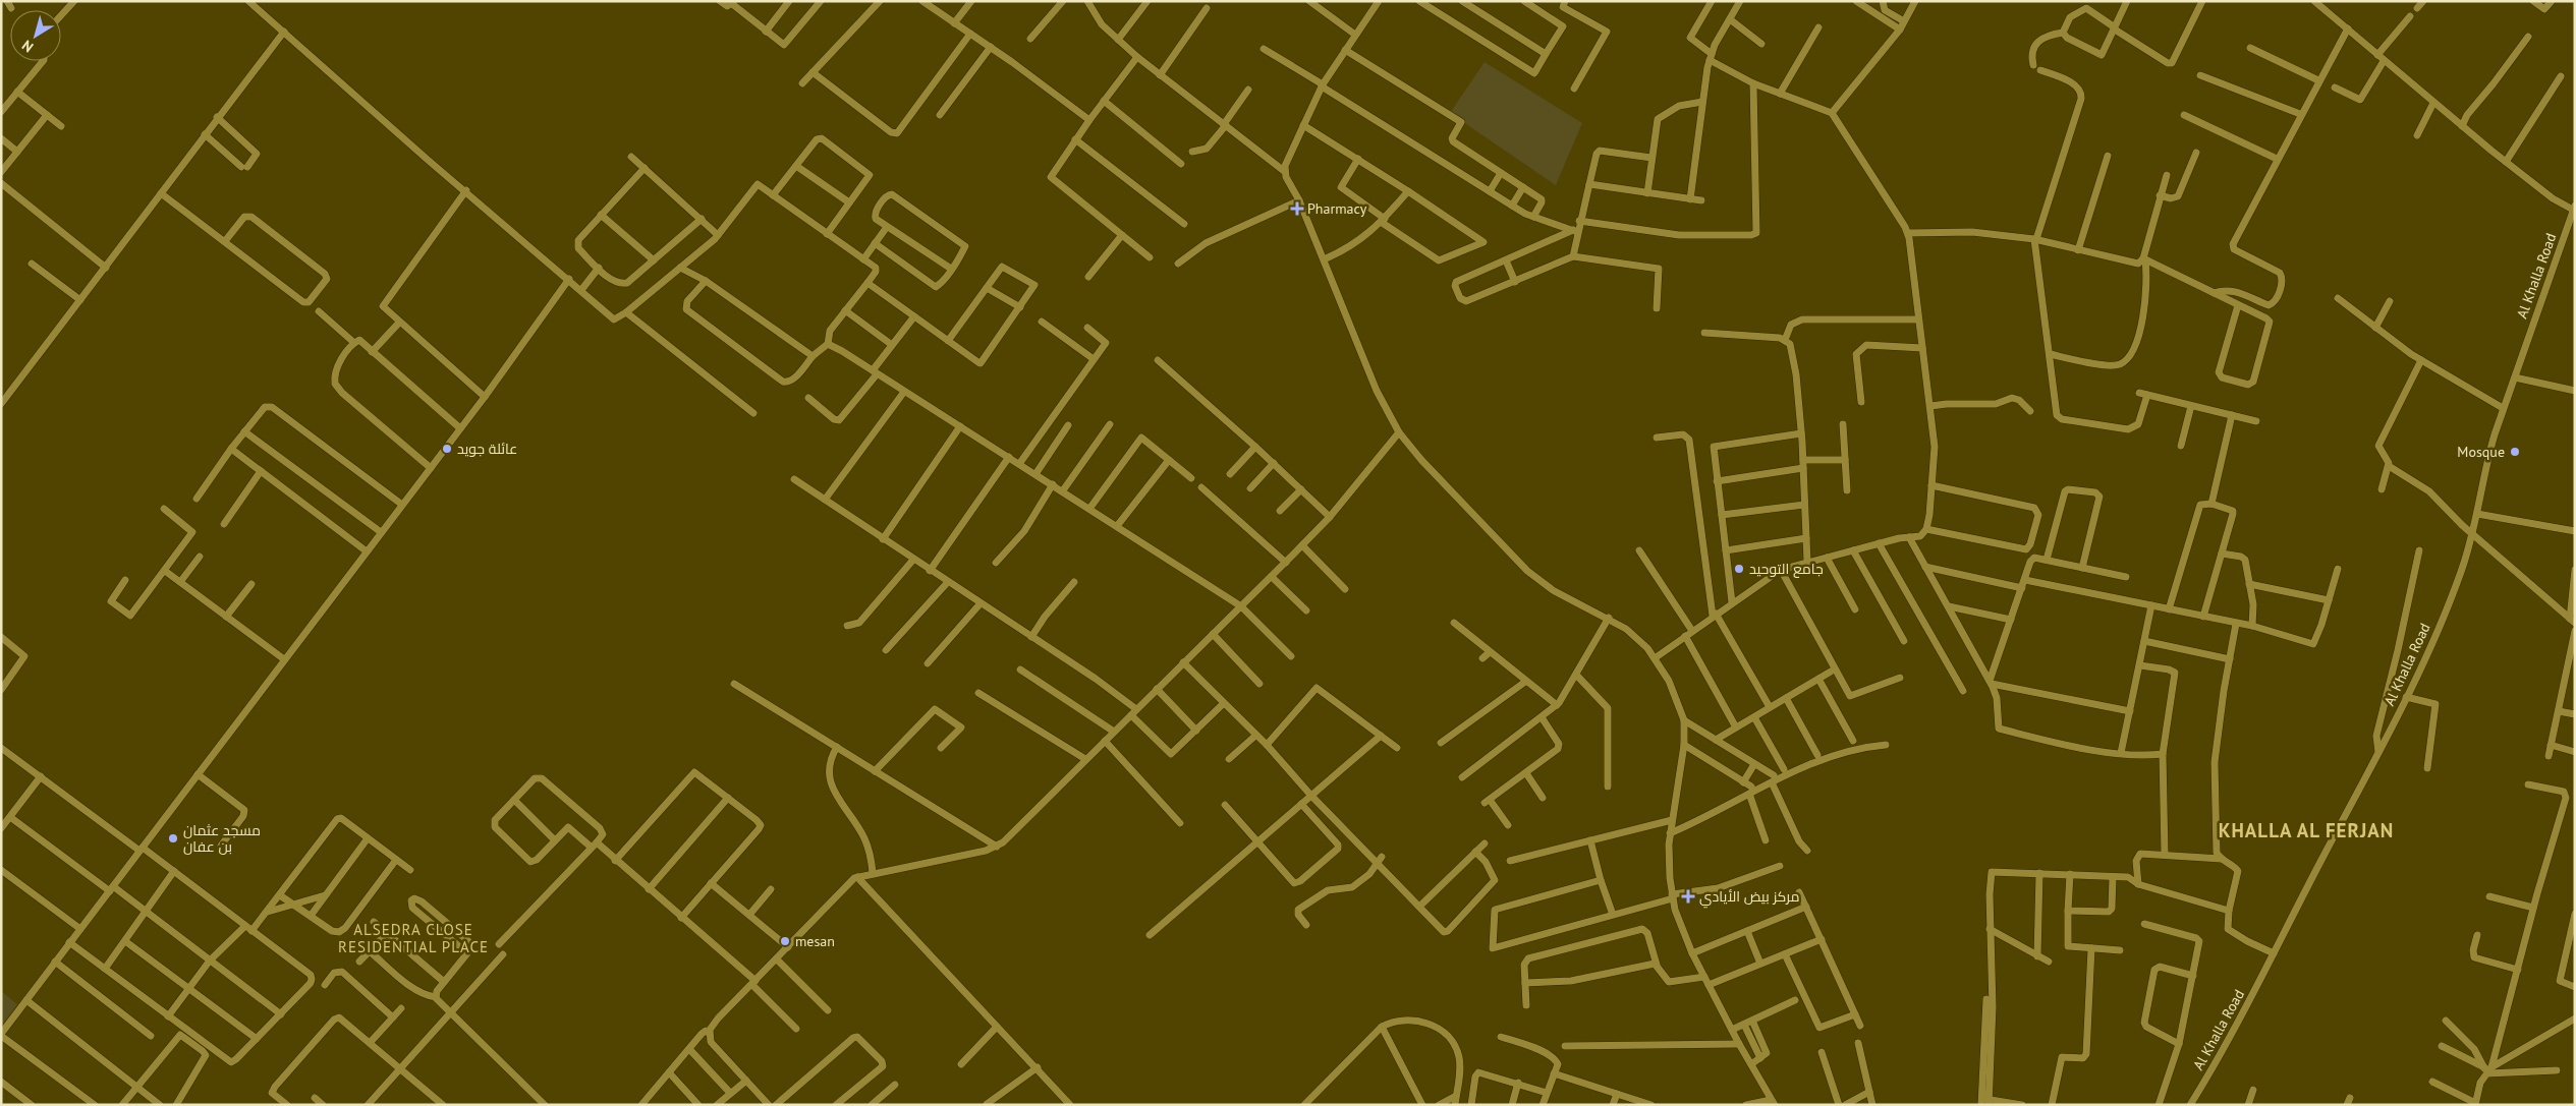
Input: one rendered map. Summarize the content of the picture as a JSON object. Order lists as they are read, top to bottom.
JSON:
{
  "streets": {
    "street": ["Al Khalla Road"]
  },
  "districts": ["KHALLA AL FERJAN", "ALSEDRA CLOSE RESIDENTIAL PLACE"],
  "places": {
    "health": ["Pharmacy", "مركز بيض الأيادي"],
    "other": [
      "عائلة جويد",
      "Mosque",
      "جامع التوحيد",
      "مسجد عثمان بن عفان",
      "mesan"
    ]
  },
  "north": "bottom left"
}
